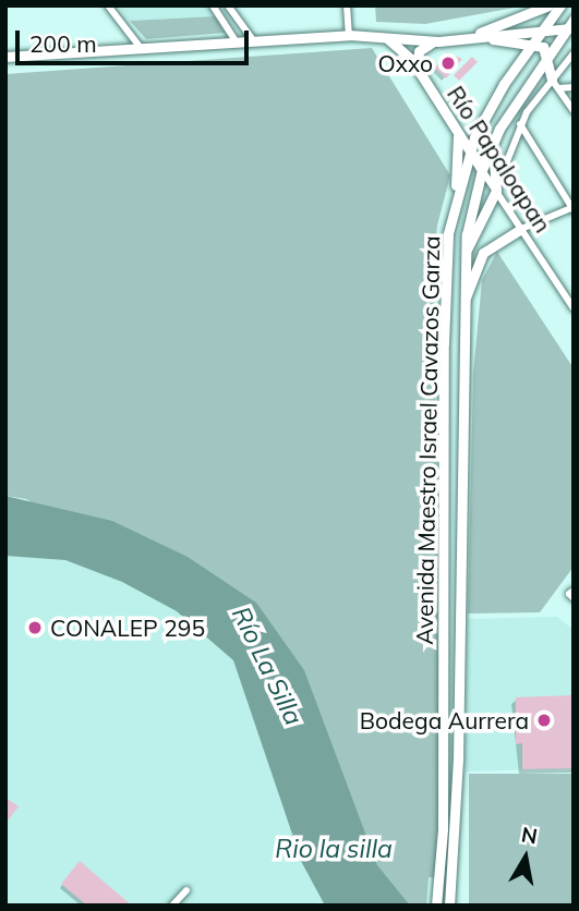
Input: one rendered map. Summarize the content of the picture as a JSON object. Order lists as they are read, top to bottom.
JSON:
{
  "streets": {
    "main road": ["Río Papaloapan", "Avenida Maestro Israel Cavazos Garza"]
  },
  "crossings": [
    ["Río Papaloapan", "Avenida Maestro Israel Cavazos Garza"]
  ],
  "water": ["Río La Silla", "Rio la silla"],
  "places": ["Oxxo", "CONALEP 295", "Bodega Aurrera"],
  "scale_bar": "200 m",
  "north": "top"
}
